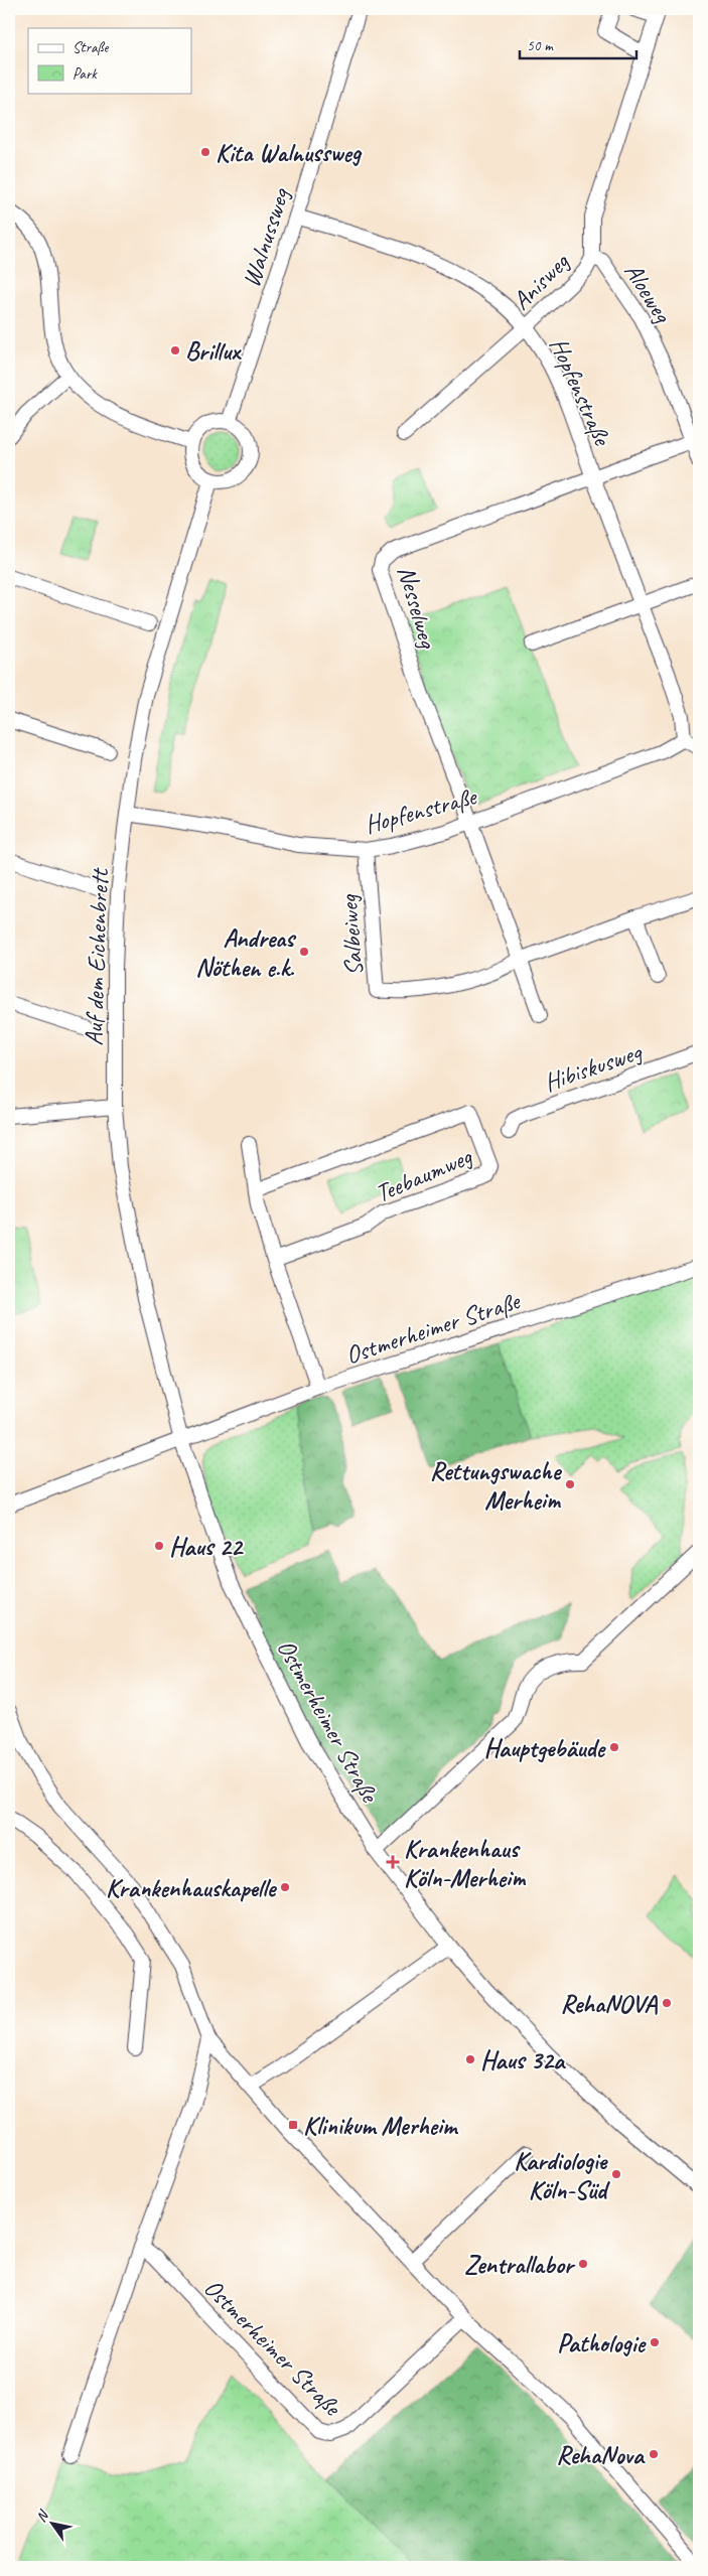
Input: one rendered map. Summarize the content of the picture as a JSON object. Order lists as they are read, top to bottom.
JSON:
{
  "streets": {
    "street": [
      "Walnussweg",
      "Anisweg",
      "Aloeweg",
      "Hopfenstraße",
      "Nesselweg",
      "Salbeiweg",
      "Auf dem Eichenbrett",
      "Hibiskusweg",
      "Teebaumweg",
      "Ostmerheimer Straße"
    ]
  },
  "crossings": [
    ["Walnussweg", "Hopfenstraße"],
    ["Walnussweg", "Auf dem Eichenbrett"],
    ["Anisweg", "Aloeweg"],
    ["Anisweg", "Hopfenstraße"],
    ["Hopfenstraße", "Nesselweg"],
    ["Hopfenstraße", "Salbeiweg"],
    ["Hopfenstraße", "Auf dem Eichenbrett"],
    ["Auf dem Eichenbrett", "Ostmerheimer Straße"]
  ],
  "places": {
    "other": [
      "Kita Walnussweg",
      "Brillux",
      "Andreas Nöthen e.k.",
      "Rettungswache Merheim",
      "Haus 22",
      "Hauptgebäude",
      "Krankenhauskapelle",
      "RehaNOVA",
      "Haus 32a",
      "Kardiologie Köln-Süd",
      "Zentrallabor",
      "Pathologie",
      "RehaNova"
    ],
    "health": ["Krankenhaus Köln-Merheim"],
    "transit": ["Klinikum Merheim"]
  },
  "legend": ["Straße", "Park"],
  "scale_bar": "50 m",
  "north": "top left"
}
